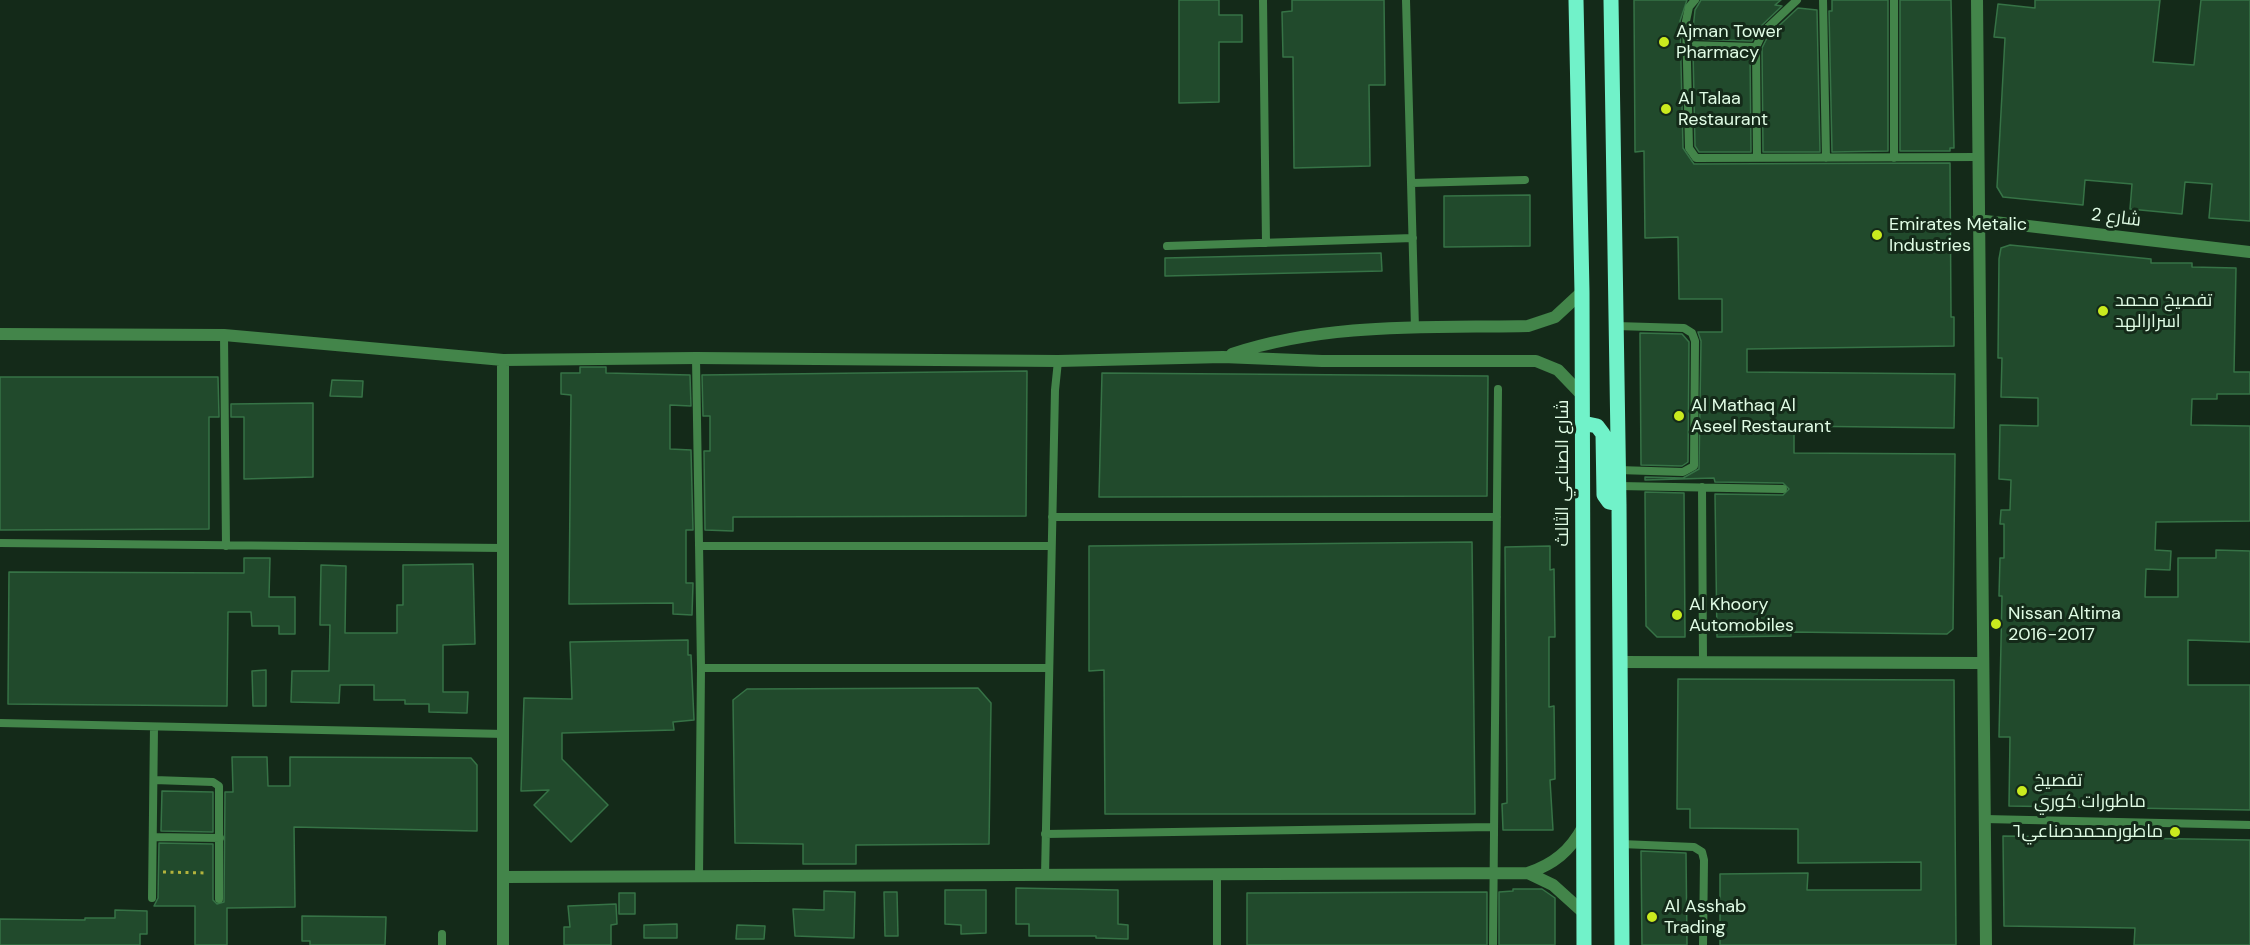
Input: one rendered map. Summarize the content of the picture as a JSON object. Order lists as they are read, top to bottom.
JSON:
{
  "streets": {
    "main road": ["شارع الصناعي الثالث"],
    "street": ["شارع 2"]
  },
  "places": [
    "Ajman Tower Pharmacy",
    "Al Talaa Restaurant",
    "Emirates Metalic Industries",
    "تفصيخ محمد اسرارالهد",
    "Al Mathaq Al Aseel Restaurant",
    "Al Khoory Automobiles",
    "Nissan Altima 2016-2017",
    "تفصيخ ماطورات كوري",
    "ماطورمحمدصناعي٦",
    "Al Asshab Trading"
  ]
}
